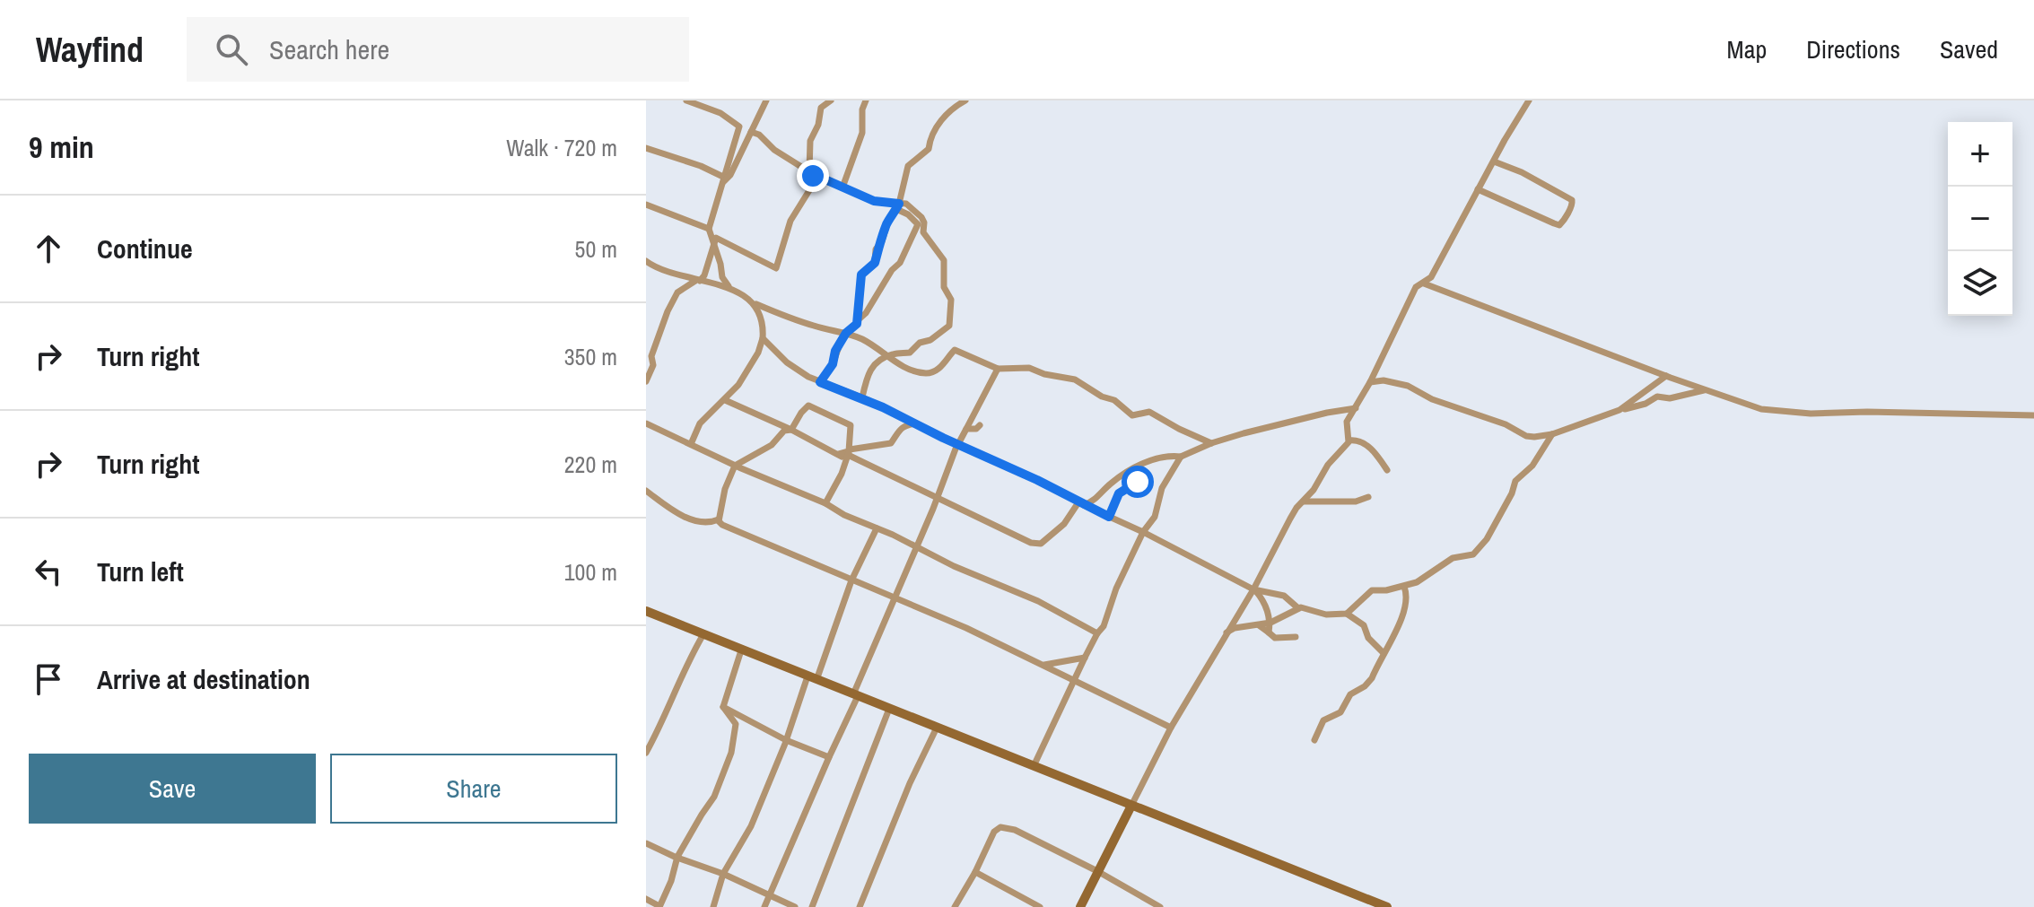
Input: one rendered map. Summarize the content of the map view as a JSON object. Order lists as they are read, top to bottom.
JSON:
{
  "page": {
    "header": "Wayfind",
    "search": "Search here",
    "nav": ["Map", "Directions", "Saved"],
    "heading": ["9 min", "Walk · 720 m"],
    "map_buttons": ["+", "−"],
    "list": [
      ["Continue", "50 m"],
      ["Turn right", "350 m"],
      ["Turn right", "220 m"],
      ["Turn left", "100 m"],
      "Arrive at destination"
    ],
    "buttons": ["Save", "Share"]
  }
}
